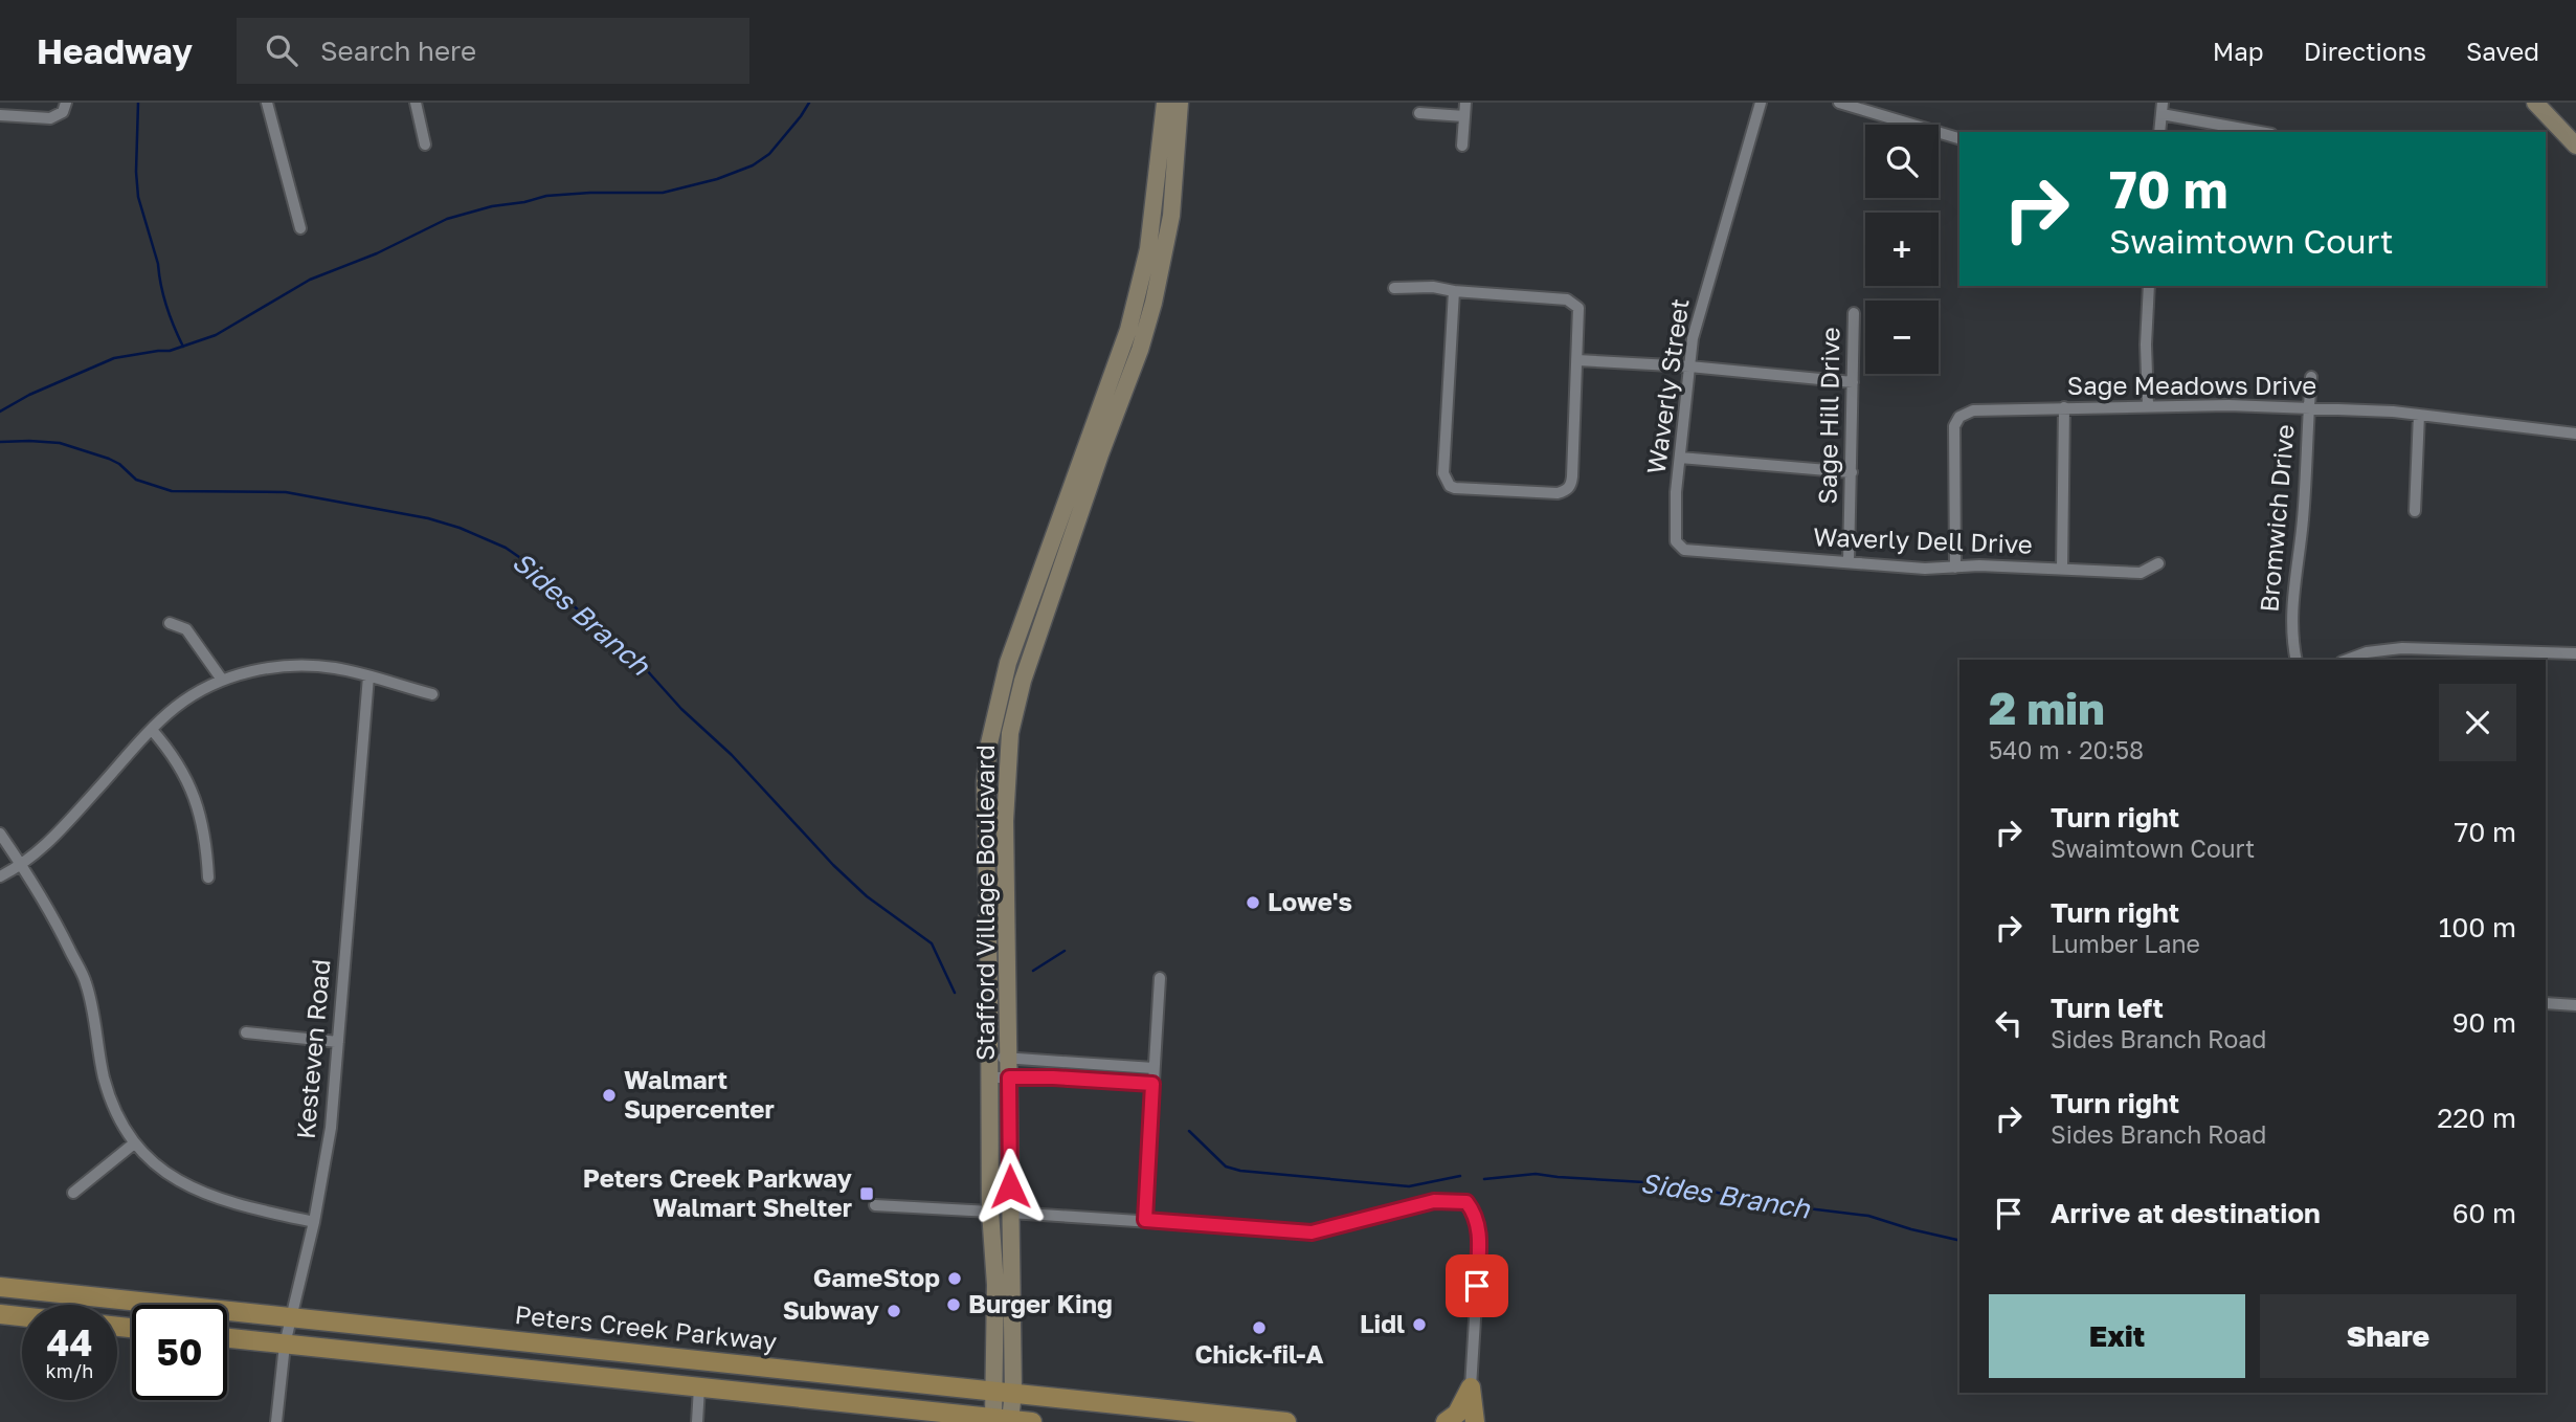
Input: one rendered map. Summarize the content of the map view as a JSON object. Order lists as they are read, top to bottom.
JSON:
{
  "streets": {
    "main road": ["Stafford Village Boulevard", "Peters Creek Parkway"],
    "street": [
      "Waverly Street",
      "Sage Meadows Drive",
      "Sage Hill Drive",
      "Bromwich Drive",
      "Waverly Dell Drive",
      "Kesteven Road"
    ]
  },
  "crossings": [
    ["Waverly Street", "Waverly Dell Drive"],
    ["Sage Meadows Drive", "Bromwich Drive"],
    ["Sage Meadows Drive", "Waverly Dell Drive"],
    ["Sage Hill Drive", "Waverly Dell Drive"],
    ["Stafford Village Boulevard", "Peters Creek Parkway"],
    ["Kesteven Road", "Peters Creek Parkway"]
  ],
  "water": ["Sides Branch"],
  "places": {
    "other": [
      "Lowe's",
      "Walmart Supercenter",
      "GameStop",
      "Burger King",
      "Subway",
      "Lidl",
      "Chick-fil-A"
    ],
    "transit": ["Peters Creek Parkway Walmart Shelter"]
  },
  "page": {
    "header": "Headway",
    "search": "Search here",
    "nav": ["Map", "Directions", "Saved"],
    "map_buttons": ["+", "−"],
    "turn": ["70 m", "Swaimtown Court"],
    "heading": ["2 min", "540 m · 20:58"],
    "list": [
      {
        "name": "Turn right",
        "note": "Swaimtown Court",
        "value": "70 m"
      },
      {
        "name": "Turn right",
        "note": "Lumber Lane",
        "value": "100 m"
      },
      {
        "name": "Turn left",
        "note": "Sides Branch Road",
        "value": "90 m"
      },
      {
        "name": "Turn right",
        "note": "Sides Branch Road",
        "value": "220 m"
      },
      {
        "name": "Arrive at destination",
        "value": "60 m"
      }
    ],
    "buttons": ["Exit", "Share"],
    "speed": "44 km/h",
    "limit": "50"
  }
}
